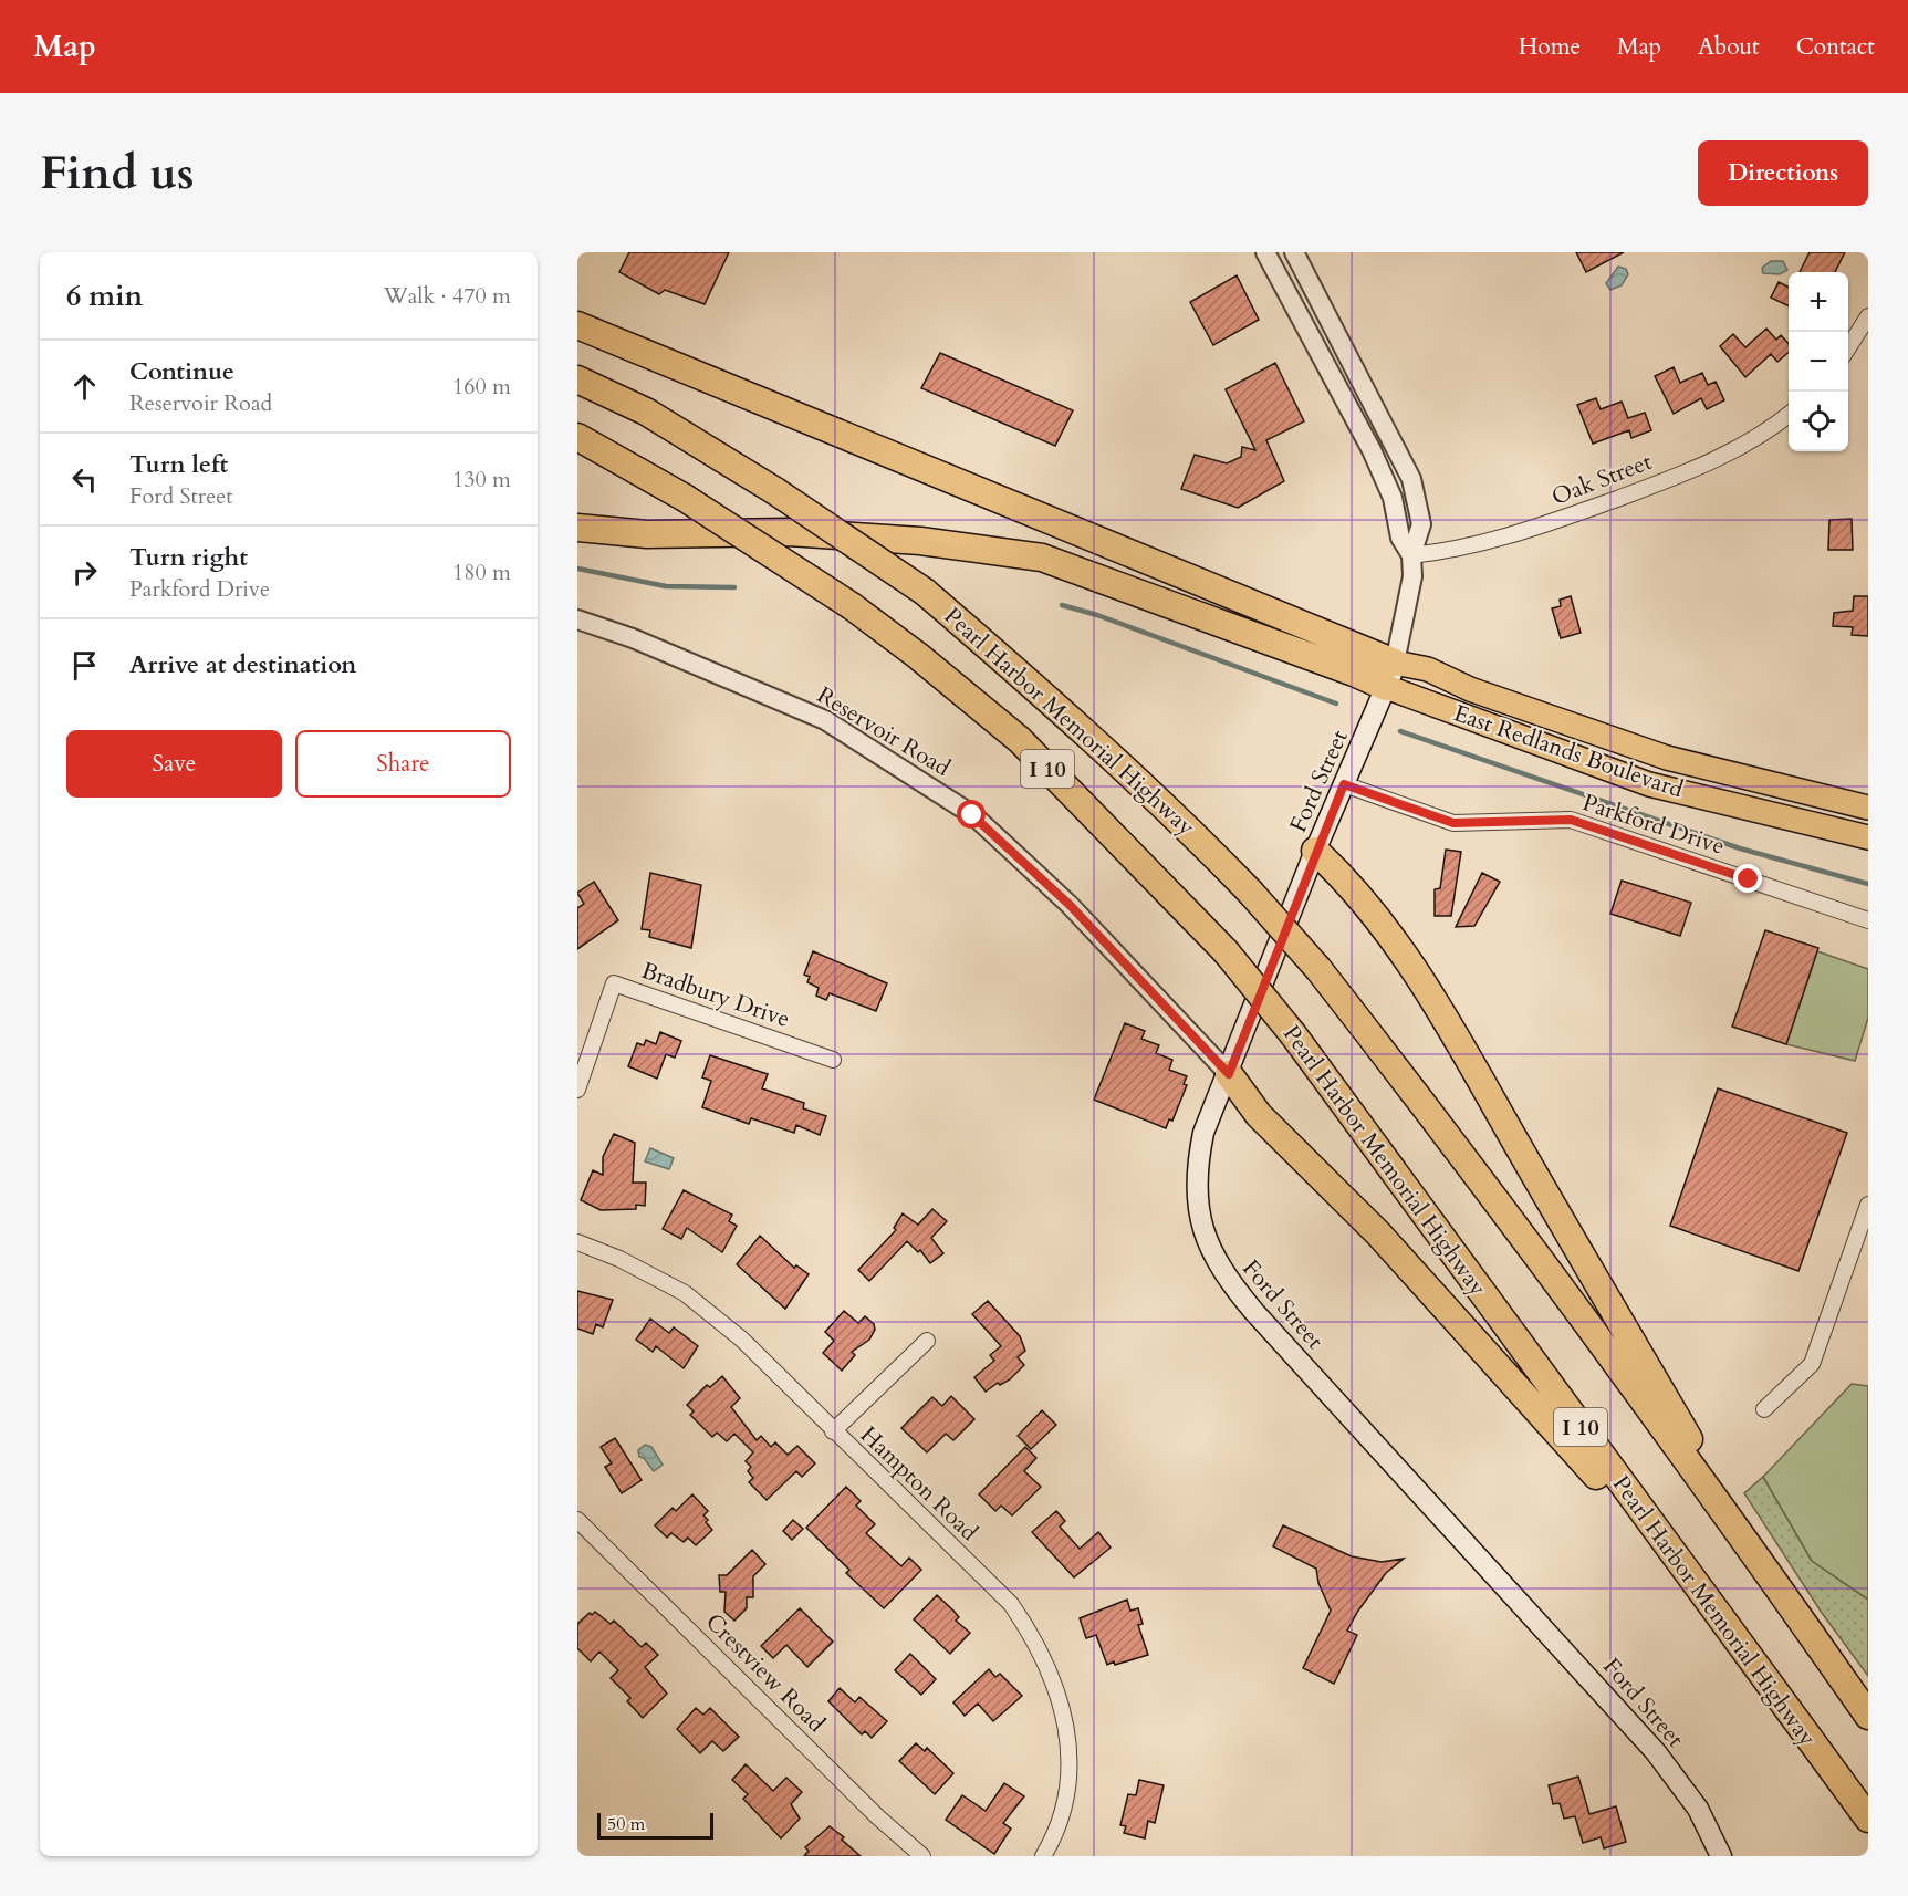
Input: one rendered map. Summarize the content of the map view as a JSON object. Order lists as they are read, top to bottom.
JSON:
{
  "streets": {
    "highway": ["Pearl Harbor Memorial Highway", "I 10"],
    "main road": ["East Redlands Boulevard", "Ford Street"],
    "street": [
      "Oak Street",
      "Reservoir Road",
      "Parkford Drive",
      "Bradbury Drive",
      "Hampton Road",
      "Crestview Road"
    ]
  },
  "crossings": [
    ["Oak Street", "Ford Street"],
    ["Reservoir Road", "Ford Street"],
    ["East Redlands Boulevard", "Ford Street"],
    ["Ford Street", "Parkford Drive"]
  ],
  "scale_bar": "50 m",
  "page": {
    "header": "Map",
    "nav": [
      "Home",
      "Map",
      "About",
      "Contact"
    ],
    "buttons": [
      "Directions",
      ["Save", "Share"]
    ],
    "title": "Find us",
    "heading": ["6 min", "Walk · 470 m"],
    "map_buttons": ["+", "−"],
    "list": [
      ["Continue", "Reservoir Road", "160 m"],
      ["Turn left", "Ford Street", "130 m"],
      ["Turn right", "Parkford Drive", "180 m"],
      "Arrive at destination"
    ],
    "scale": "50 m"
  }
}
